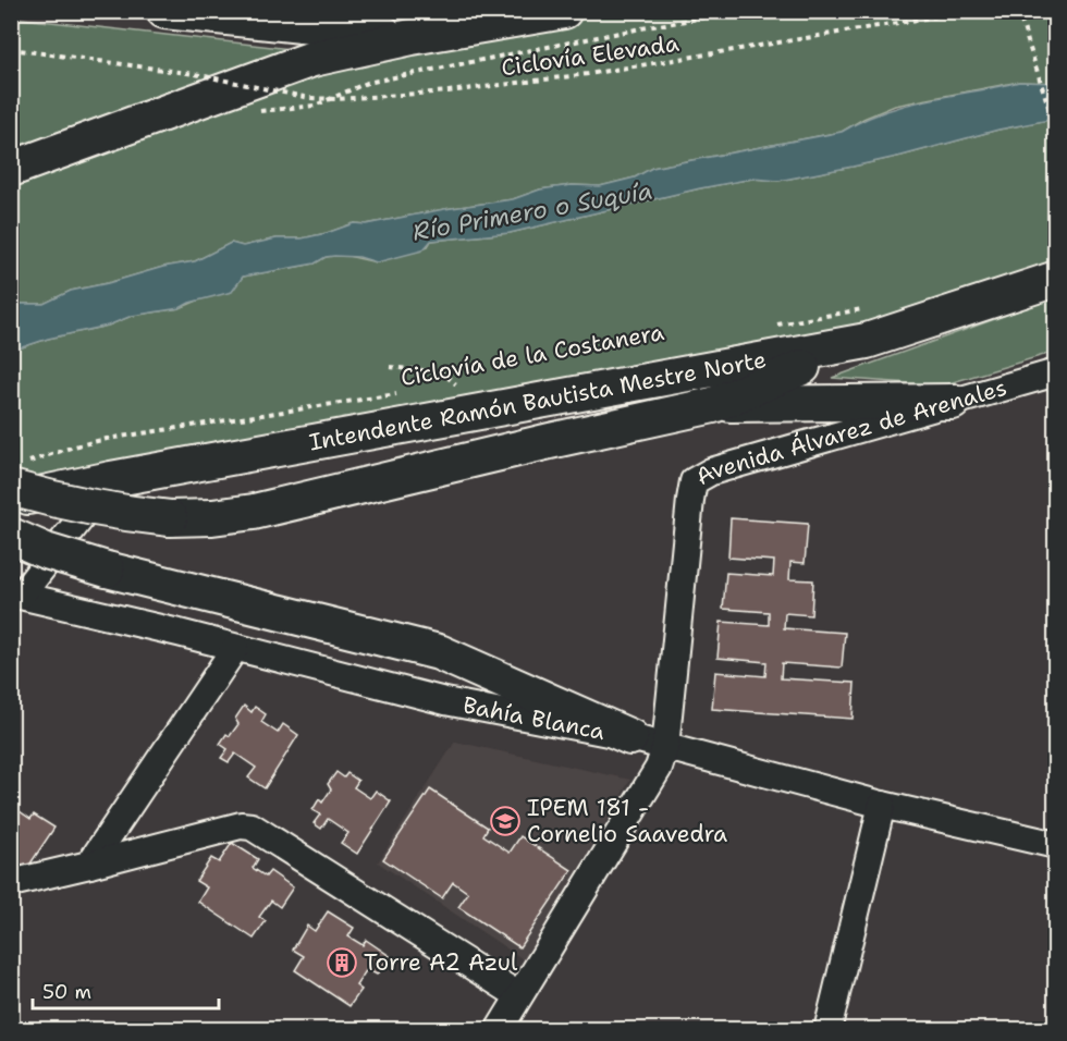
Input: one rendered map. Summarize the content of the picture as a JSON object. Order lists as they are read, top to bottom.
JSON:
{
  "streets": {
    "main road": ["Intendente Ramón Bautista Mestre Norte"],
    "street": ["Avenida Álvarez de Arenales", "Bahía Blanca"],
    "path": ["Ciclovía Elevada", "Ciclovía de la Costanera"]
  },
  "crossings": [
    ["Avenida Álvarez de Arenales", "Bahía Blanca"]
  ],
  "water": ["Río Primero o Suquía"],
  "places": {
    "school or university": ["IPEM 181 - Cornelio Saavedra"],
    "building": ["Torre A2 Azul"]
  },
  "scale_bar": "50 m"
}
